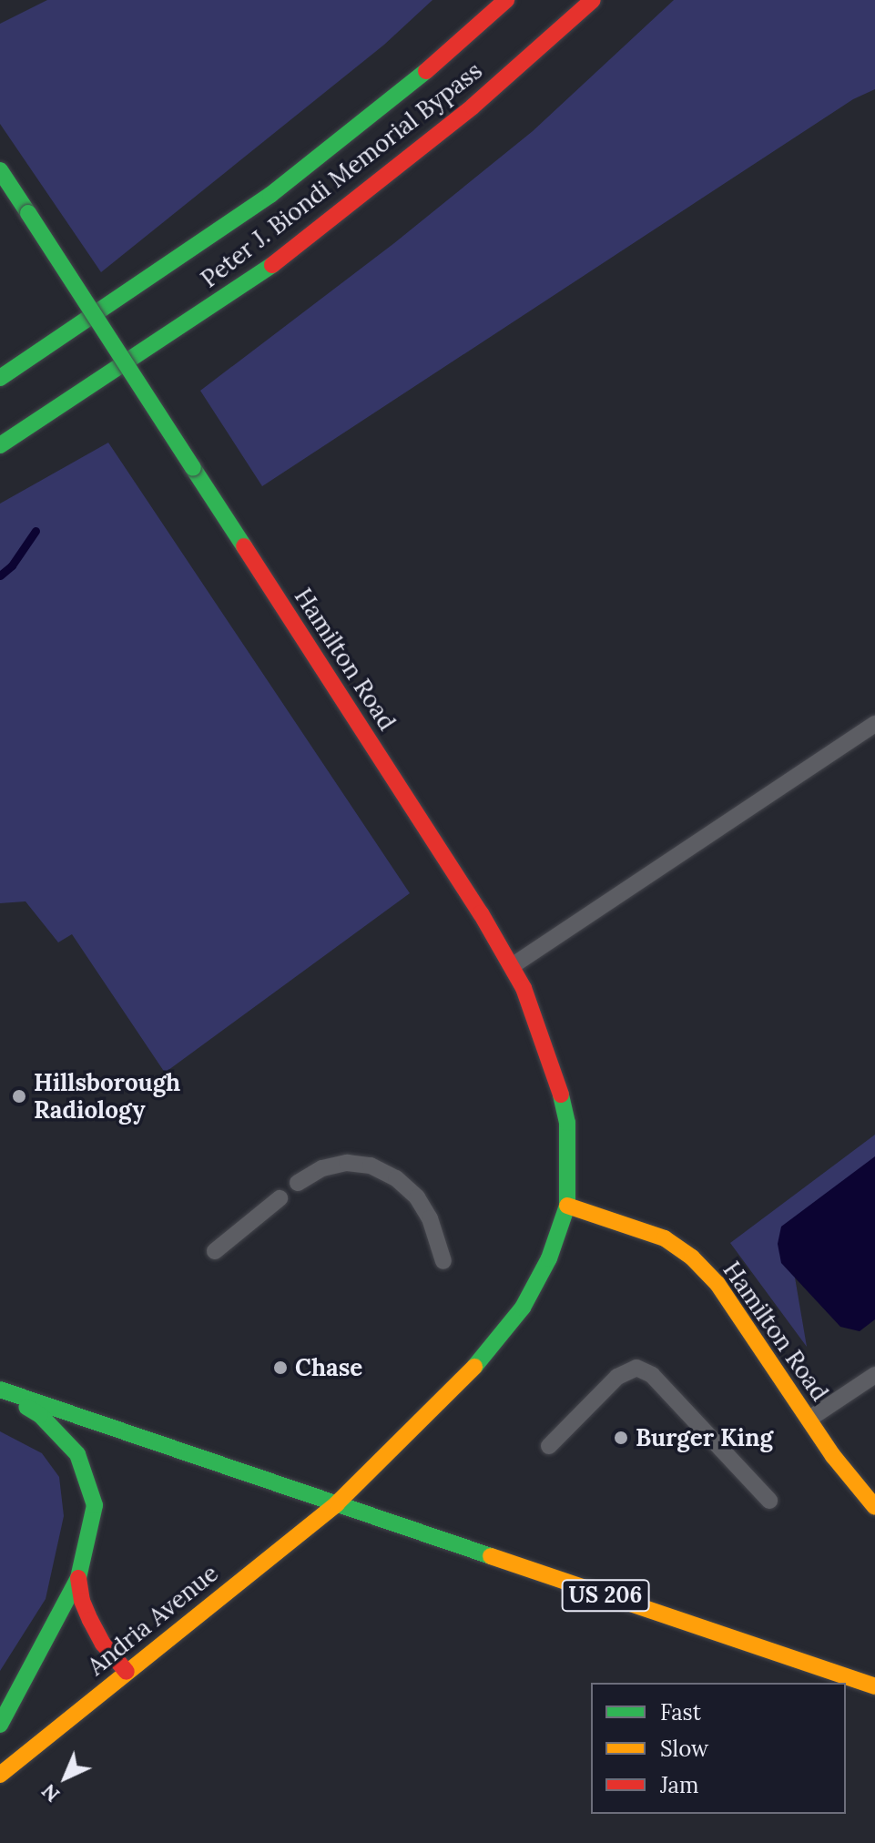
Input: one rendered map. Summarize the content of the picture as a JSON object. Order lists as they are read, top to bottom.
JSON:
{
  "streets": {
    "main road": [
      "Peter J. Biondi Memorial Bypass",
      "Hamilton Road",
      "US 206",
      "Andria Avenue"
    ]
  },
  "crossings": [
    ["Hamilton Road", "US 206"],
    ["Hamilton Road", "Andria Avenue"],
    ["US 206", "Andria Avenue"]
  ],
  "places": ["Hillsborough Radiology", "Chase", "Burger King"],
  "legend": ["Fast", "Slow", "Jam"],
  "north": "bottom left"
}
